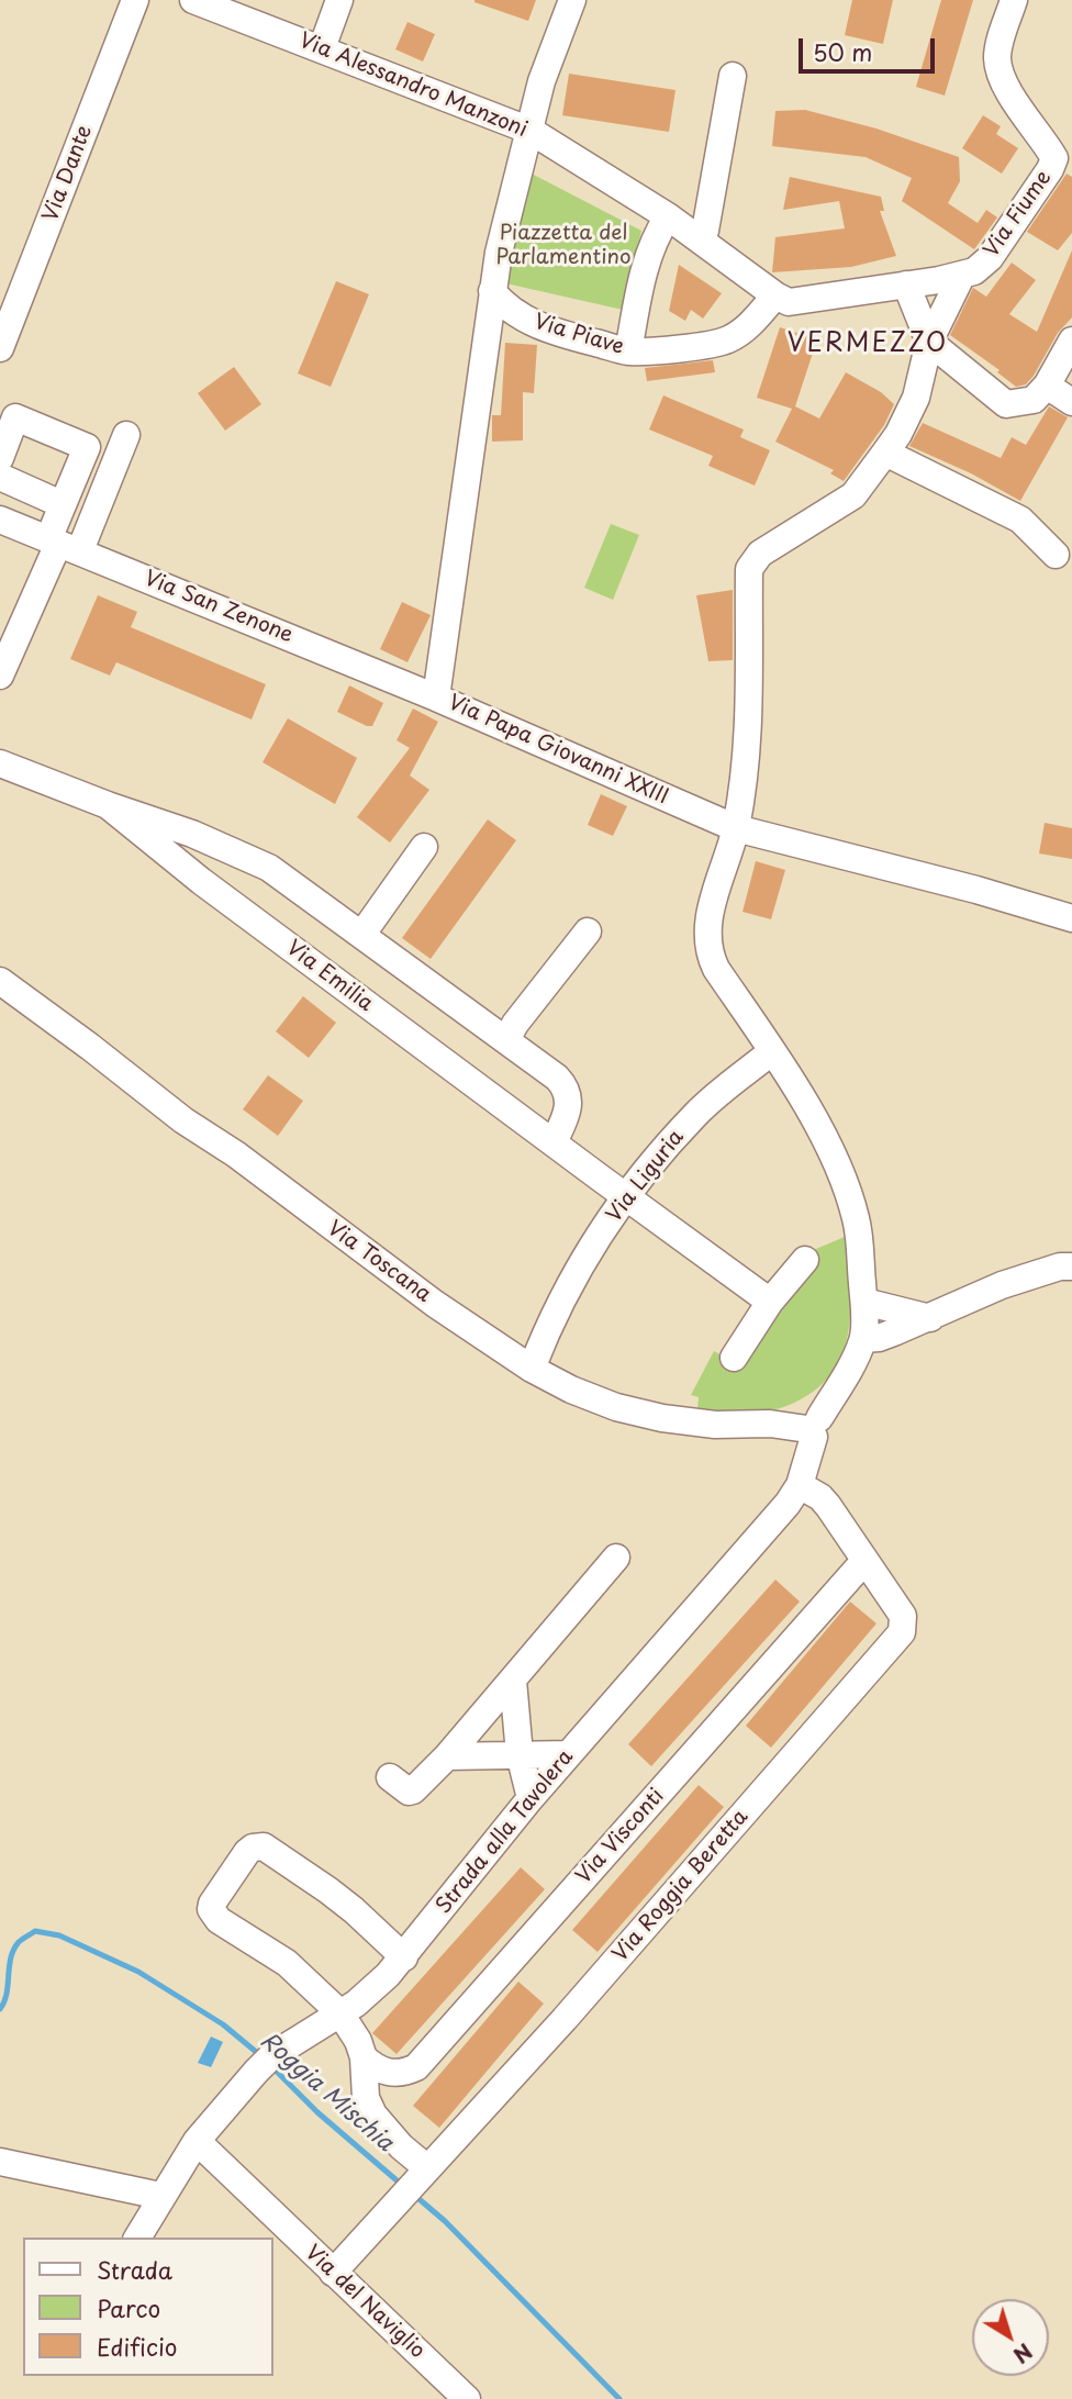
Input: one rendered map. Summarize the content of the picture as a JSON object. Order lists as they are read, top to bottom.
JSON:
{
  "streets": {
    "street": [
      "Via Alessandro Manzoni",
      "Via Dante",
      "Via Fiume",
      "Via Piave",
      "Via San Zenone",
      "Via Papa Giovanni XXIII",
      "Via Emilia",
      "Via Liguria",
      "Via Toscana",
      "Strada alla Tavolera",
      "Via Visconti",
      "Via Roggia Beretta",
      "Via del Naviglio"
    ]
  },
  "crossings": [
    ["Via Alessandro Manzoni", "Via Piave"],
    ["Via Fiume", "Strada alla Tavolera"],
    ["Via Piave", "Via Papa Giovanni XXIII"],
    ["Via San Zenone", "Via Papa Giovanni XXIII"],
    ["Via Papa Giovanni XXIII", "Strada alla Tavolera"],
    ["Via Emilia", "Via Liguria"],
    ["Via Liguria", "Via Toscana"],
    ["Via Liguria", "Strada alla Tavolera"],
    ["Via Toscana", "Strada alla Tavolera"],
    ["Strada alla Tavolera", "Via Roggia Beretta"],
    ["Strada alla Tavolera", "Via del Naviglio"],
    ["Via Visconti", "Via Roggia Beretta"],
    ["Via Roggia Beretta", "Via del Naviglio"]
  ],
  "districts": ["VERMEZZO"],
  "water": ["Roggia Mischia"],
  "parks": ["Piazzetta del Parlamentino"],
  "legend": ["Strada", "Parco", "Edificio"],
  "scale_bar": "50 m",
  "north": "bottom right"
}
